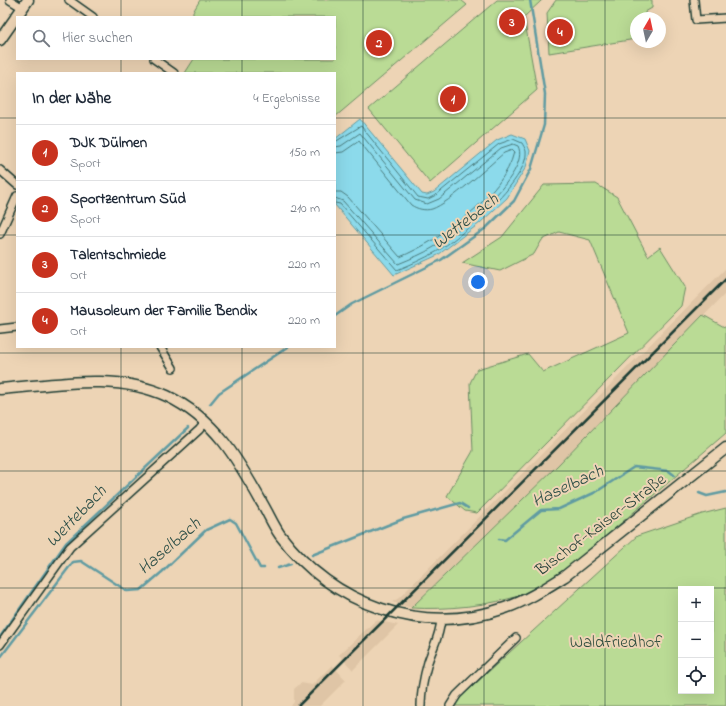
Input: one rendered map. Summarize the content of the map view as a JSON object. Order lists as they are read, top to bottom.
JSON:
{
  "streets": {
    "street": ["Bischof-Kaiser-Straße"]
  },
  "water": ["Wettebach", "Haselbach"],
  "parks": ["Waldfriedhof"],
  "north": "top",
  "page": {
    "pins": [
      "3",
      "4",
      "2",
      "1"
    ],
    "search": "Hier suchen",
    "heading": ["In der Nähe", "4 Ergebnisse"],
    "list": [
      {
        "mark": "1",
        "name": "DJK Dülmen",
        "note": "Sport",
        "value": "150 m"
      },
      {
        "mark": "2",
        "name": "Sportzentrum Süd",
        "note": "Sport",
        "value": "210 m"
      },
      {
        "mark": "3",
        "name": "Talentschmiede",
        "note": "Ort",
        "value": "220 m"
      },
      {
        "mark": "4",
        "name": "Mausoleum der Familie Bendix",
        "note": "Ort",
        "value": "220 m"
      }
    ],
    "map_buttons": ["+", "−"]
  }
}
